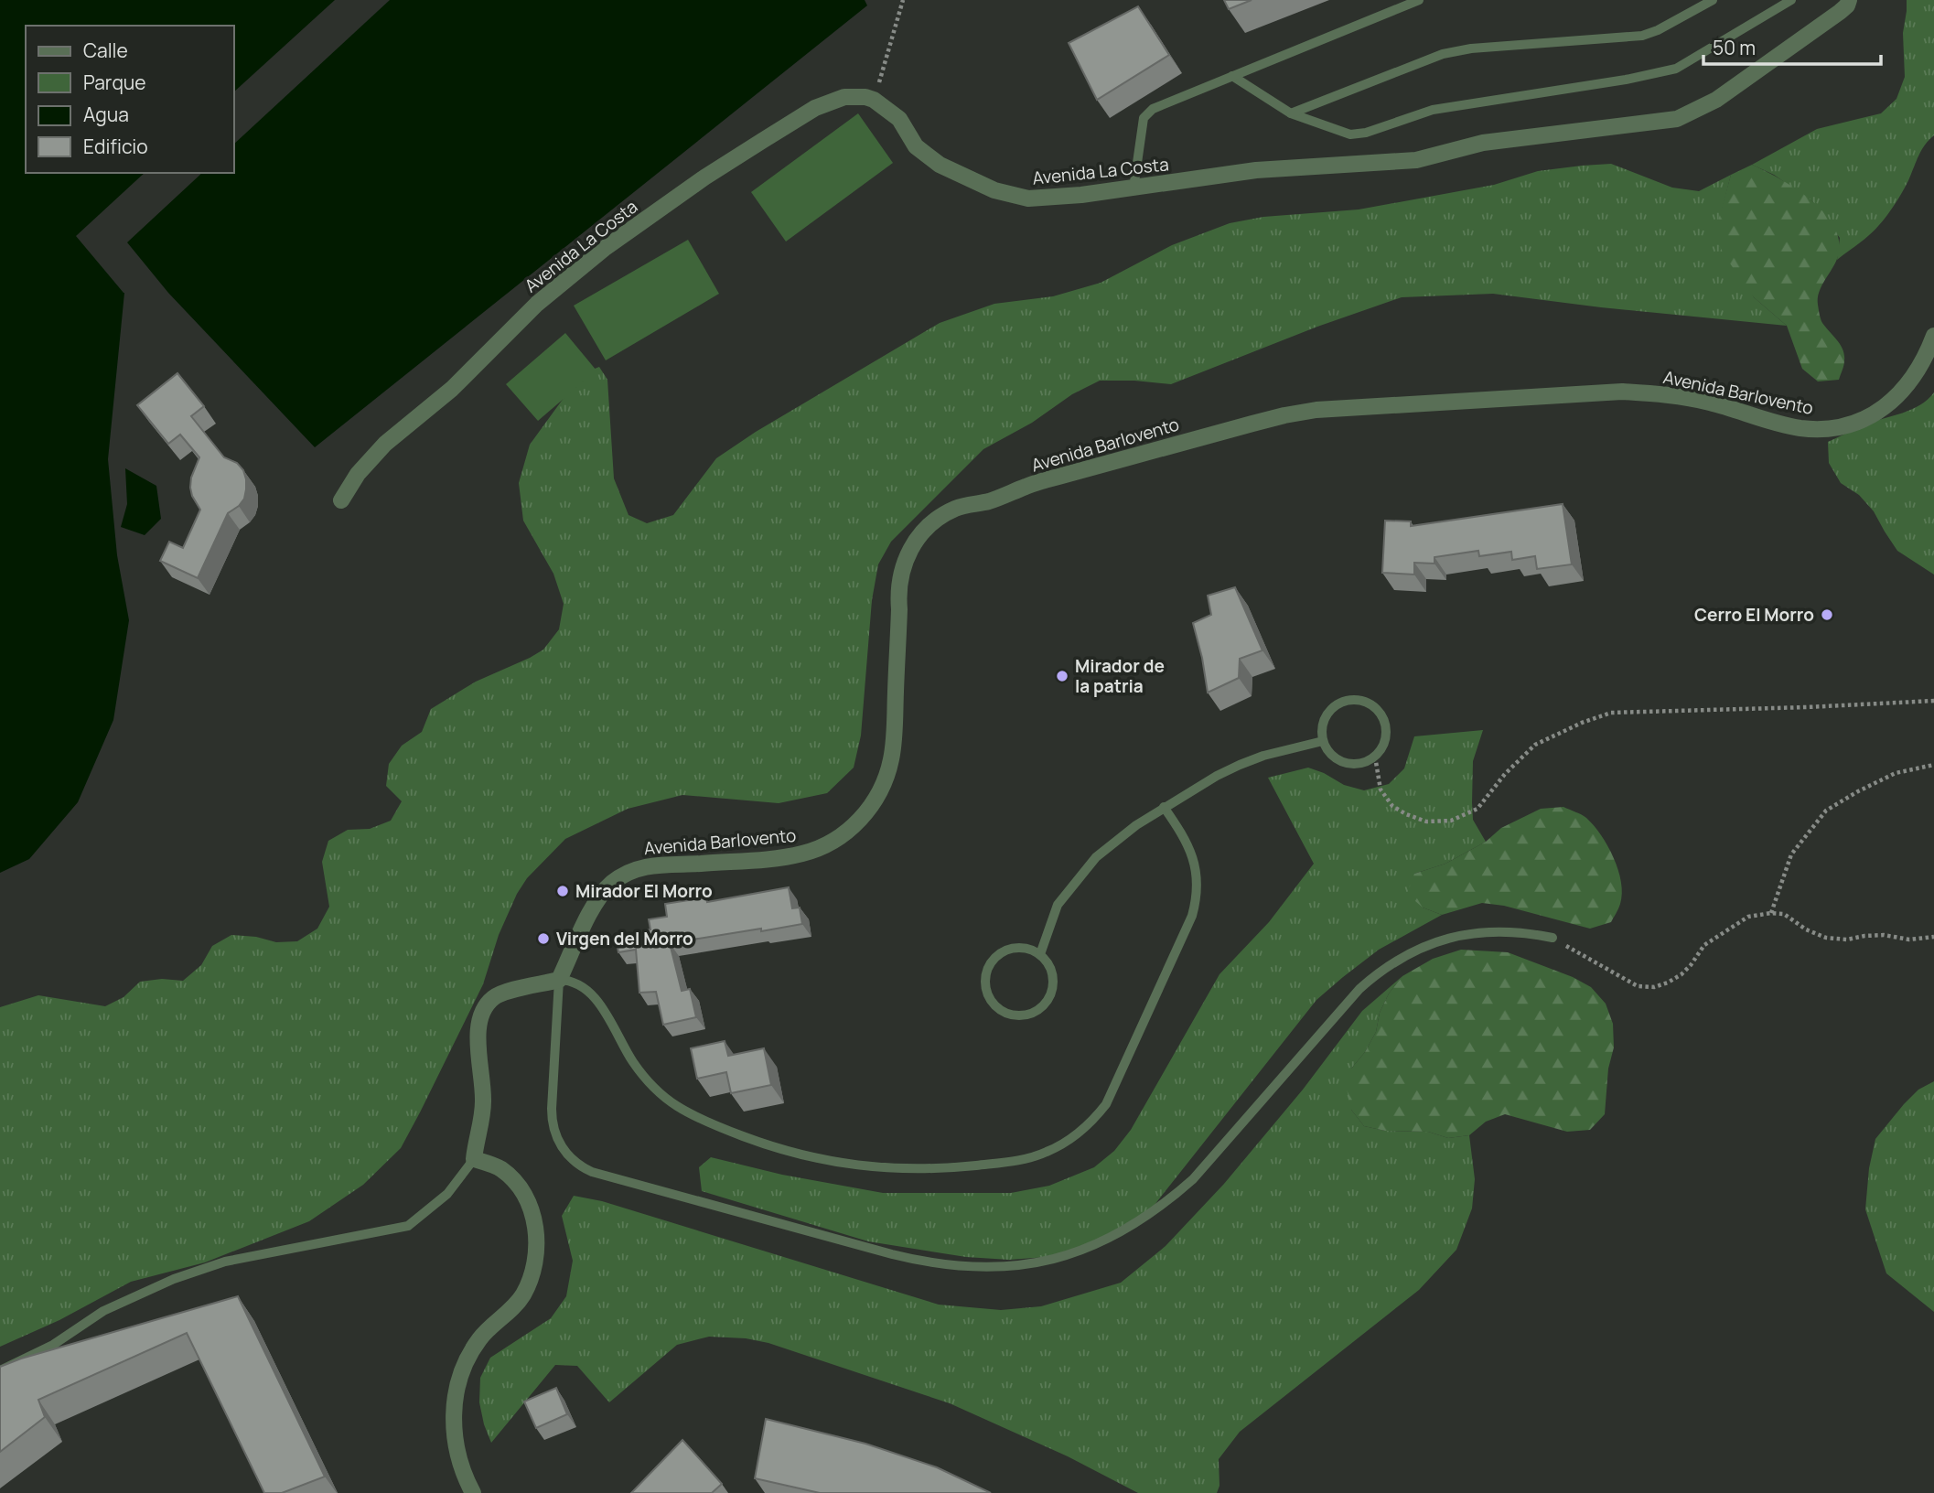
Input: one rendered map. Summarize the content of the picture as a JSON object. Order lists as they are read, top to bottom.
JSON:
{
  "streets": {
    "street": ["Avenida La Costa", "Avenida Barlovento"]
  },
  "places": [
    "Cerro El Morro",
    "Mirador de la patria",
    "Mirador El Morro",
    "Virgen del Morro"
  ],
  "legend": [
    "Calle",
    "Parque",
    "Agua",
    "Edificio"
  ],
  "scale_bar": "50 m"
}
